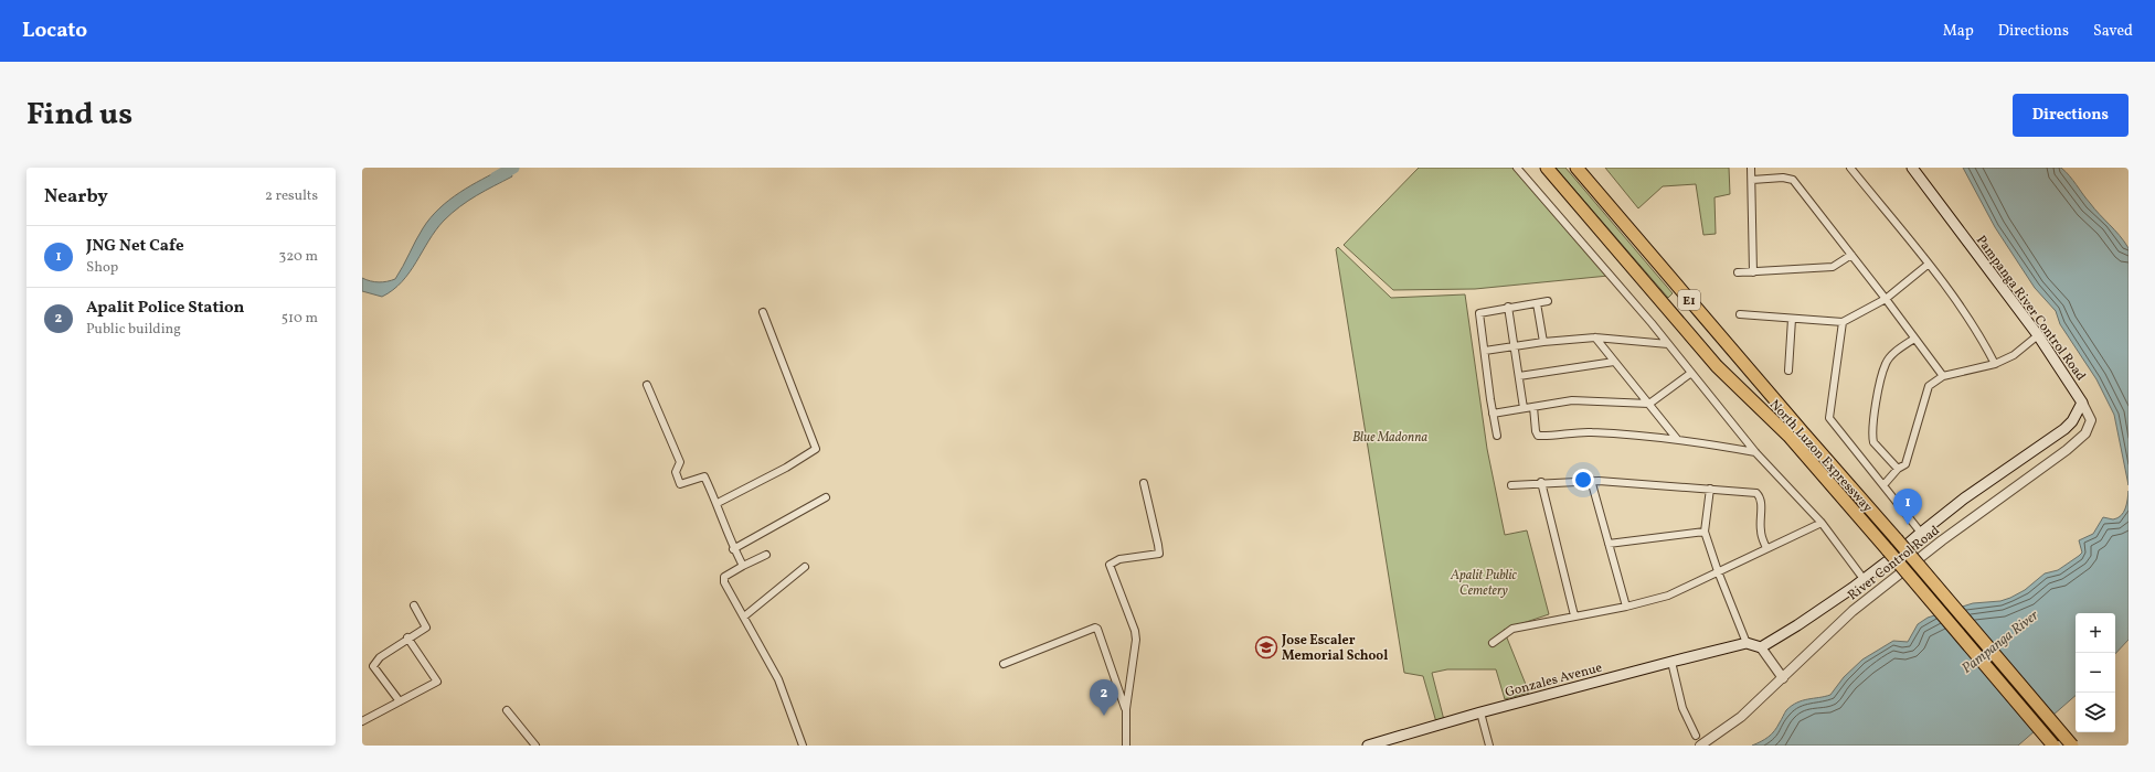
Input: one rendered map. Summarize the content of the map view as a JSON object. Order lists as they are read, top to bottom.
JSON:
{
  "streets": {
    "highway": ["E1", "North Luzon Expressway"],
    "main road": ["Pampanga River Control Road", "Gonzales Avenue"],
    "street": ["River Control Road"]
  },
  "crossings": [
    ["Pampanga River Control Road", "River Control Road"]
  ],
  "water": ["Pampanga River"],
  "parks": ["Blue Madonna", "Apalit Public Cemetery"],
  "places": {
    "school or university": ["Jose Escaler Memorial School"]
  },
  "page": {
    "header": "Locato",
    "nav": ["Map", "Directions", "Saved"],
    "title": "Find us",
    "buttons": "Directions",
    "heading": ["Nearby", "2 results"],
    "list": [
      {
        "mark": "1",
        "name": "JNG Net Cafe",
        "note": "Shop",
        "value": "320 m"
      },
      {
        "mark": "2",
        "name": "Apalit Police Station",
        "note": "Public building",
        "value": "510 m"
      }
    ],
    "pins": ["1", "2"],
    "map_buttons": ["+", "−"]
  }
}
